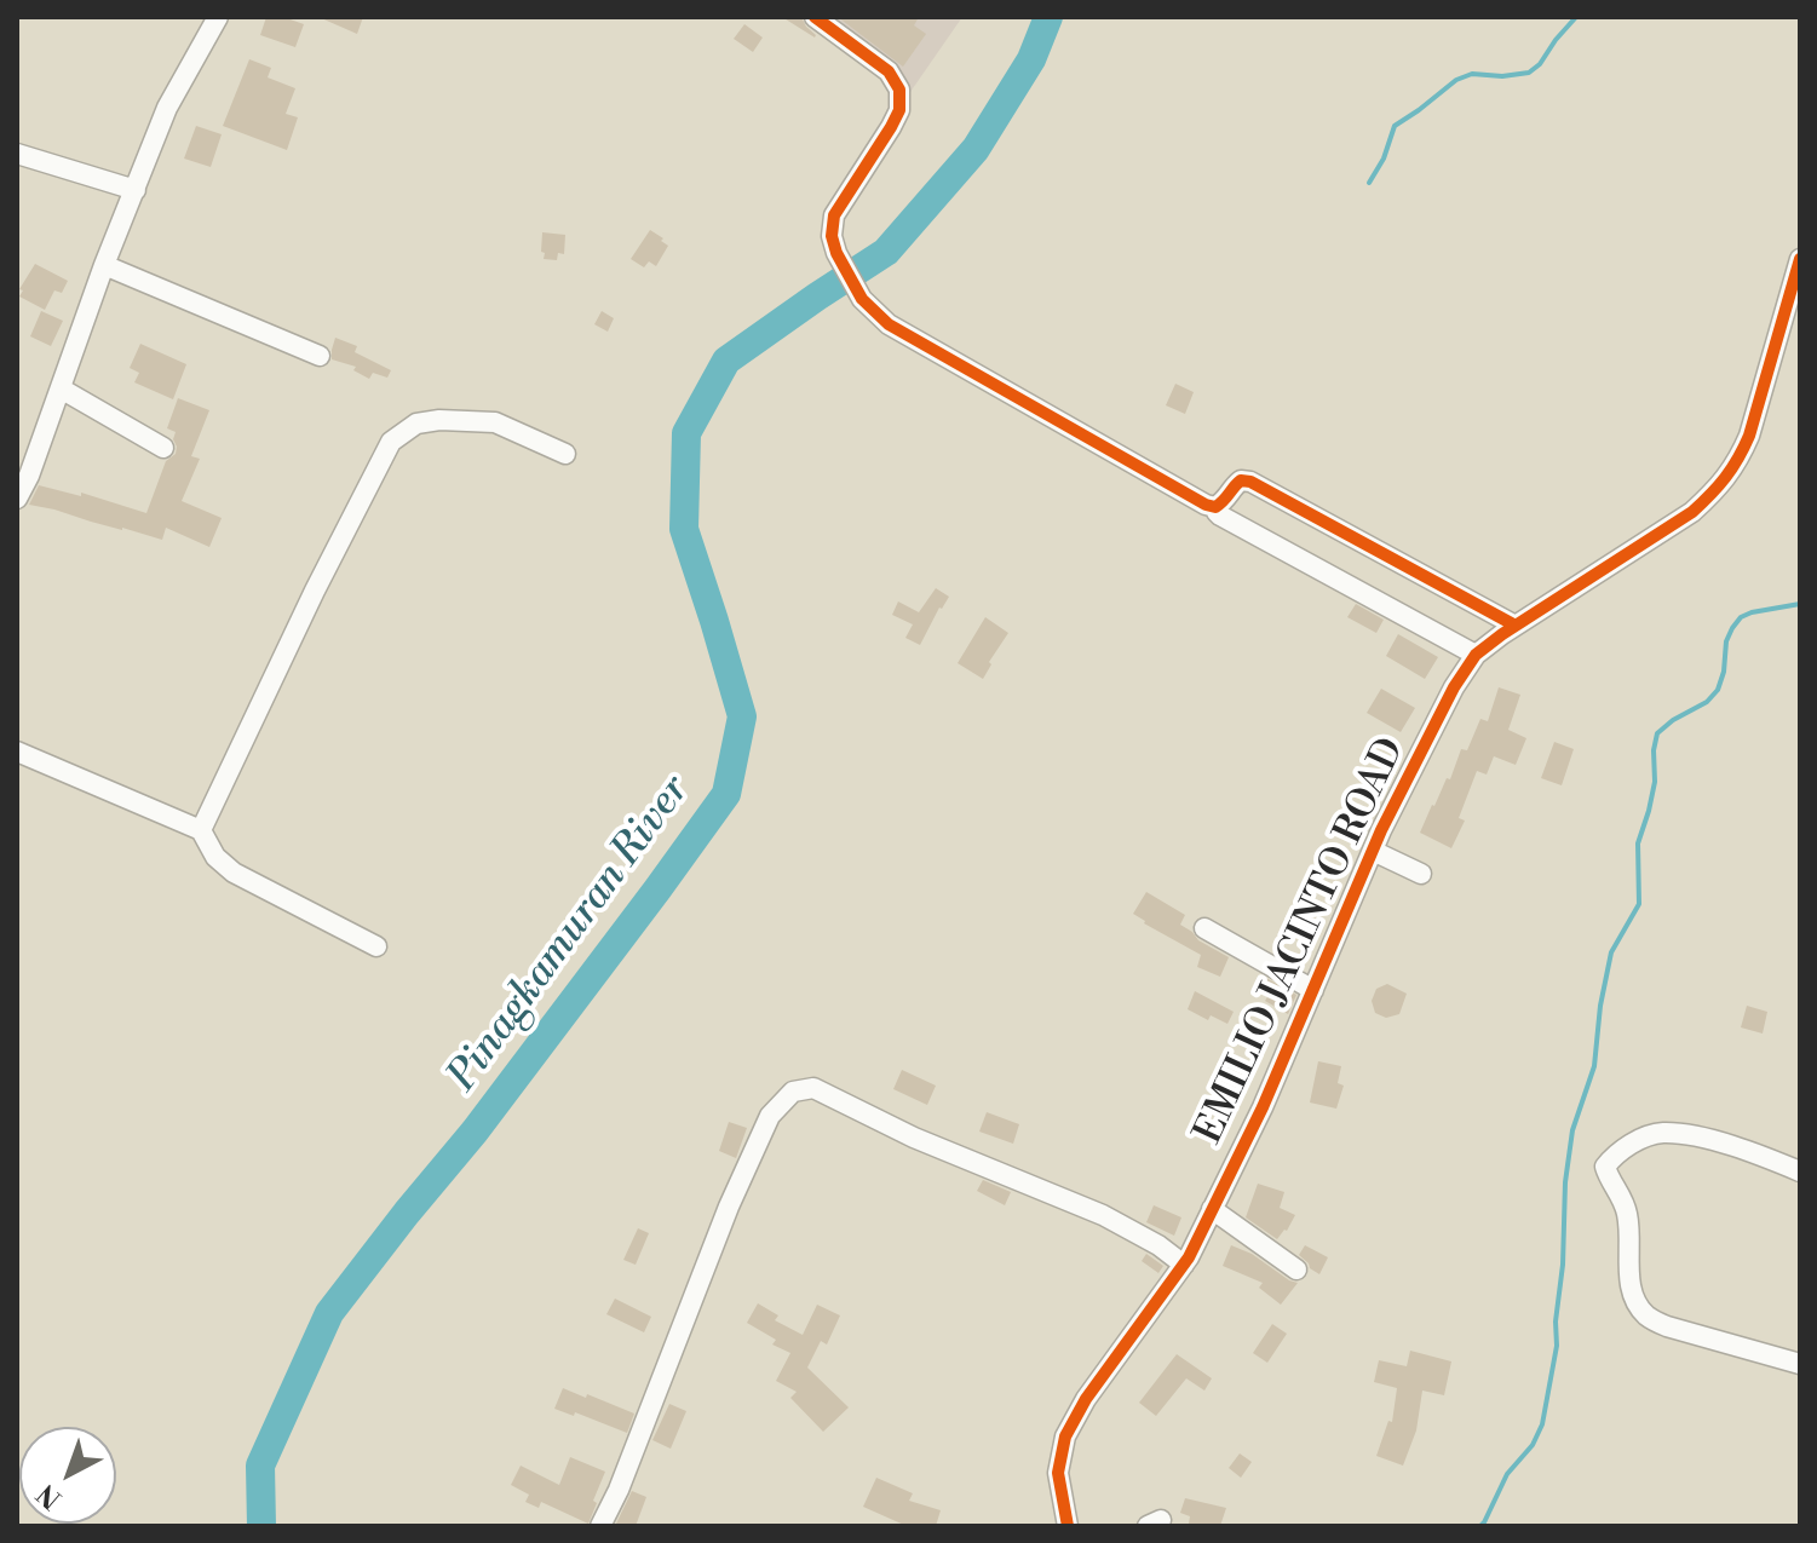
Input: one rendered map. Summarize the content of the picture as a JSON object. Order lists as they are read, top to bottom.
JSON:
{
  "streets": {
    "street": ["EMILIO JACINTO ROAD"]
  },
  "water": ["Pinagkamuran River"],
  "north": "bottom left"
}
